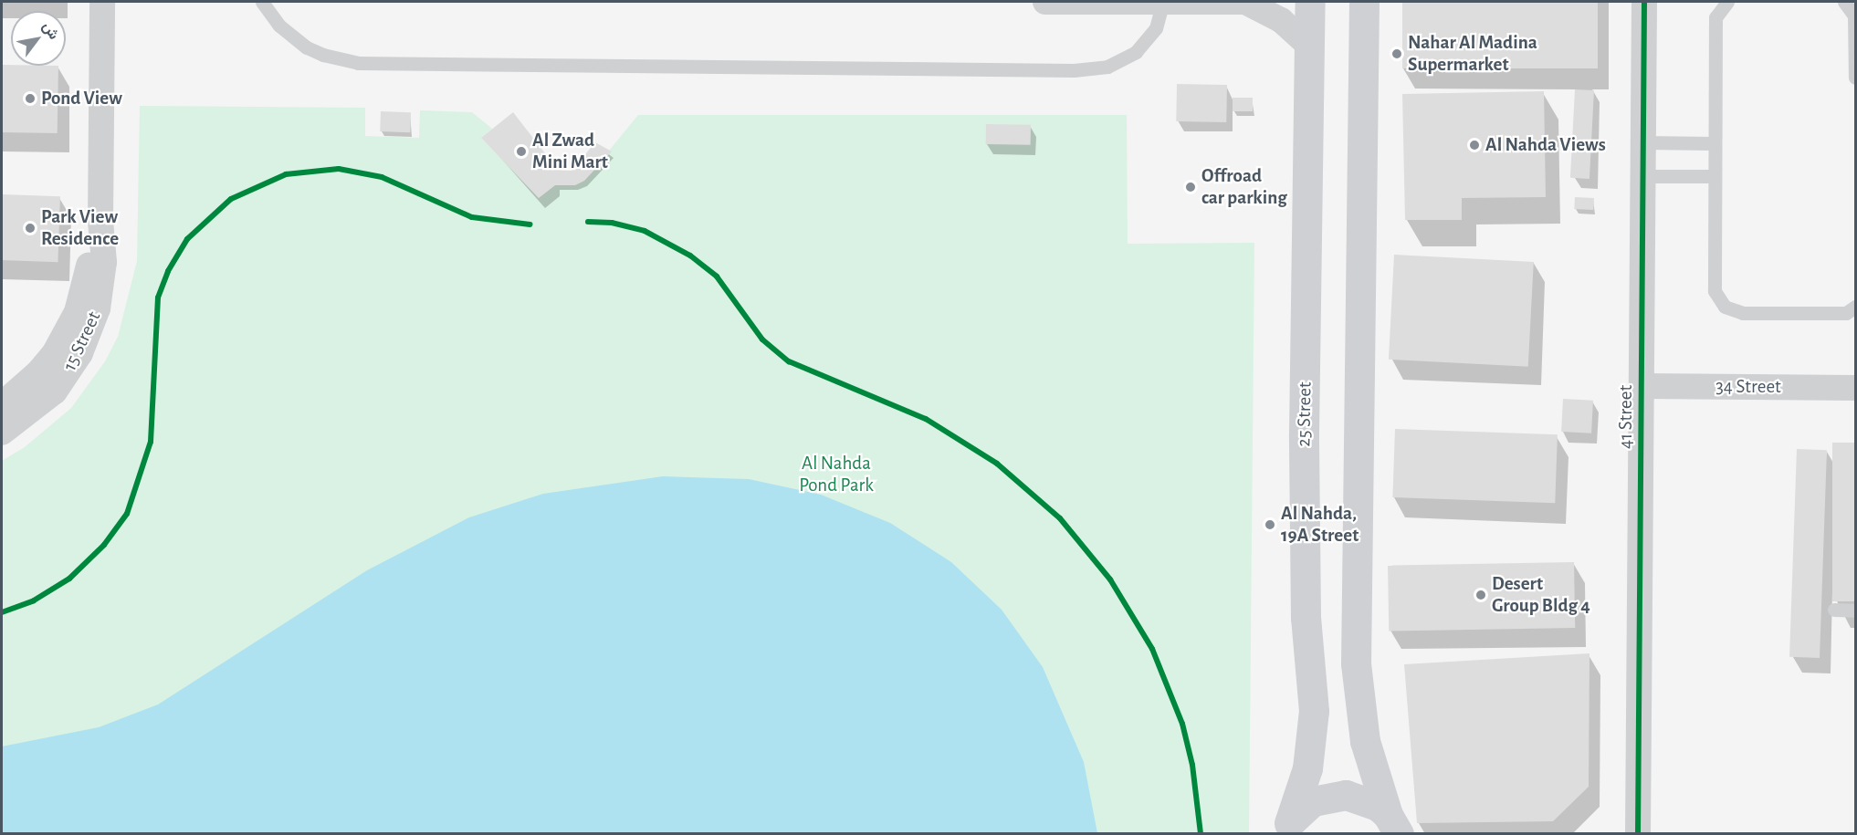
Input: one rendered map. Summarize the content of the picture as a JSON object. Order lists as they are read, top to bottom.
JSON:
{
  "streets": {
    "street": [
      "15 Street",
      "34 Street",
      "25 Street",
      "41 Street"
    ]
  },
  "crossings": [
    ["34 Street", "41 Street"]
  ],
  "parks": ["Al Nahda Pond Park"],
  "places": [
    "Nahar Al Madina Supermarket",
    "Pond View",
    "Al Nahda Views",
    "Al Zwad Mini Mart",
    "Offroad car parking",
    "Park View Residence",
    "Al Nahda, 19A Street",
    "Desert Group Bldg 4"
  ],
  "north": "top right"
}
